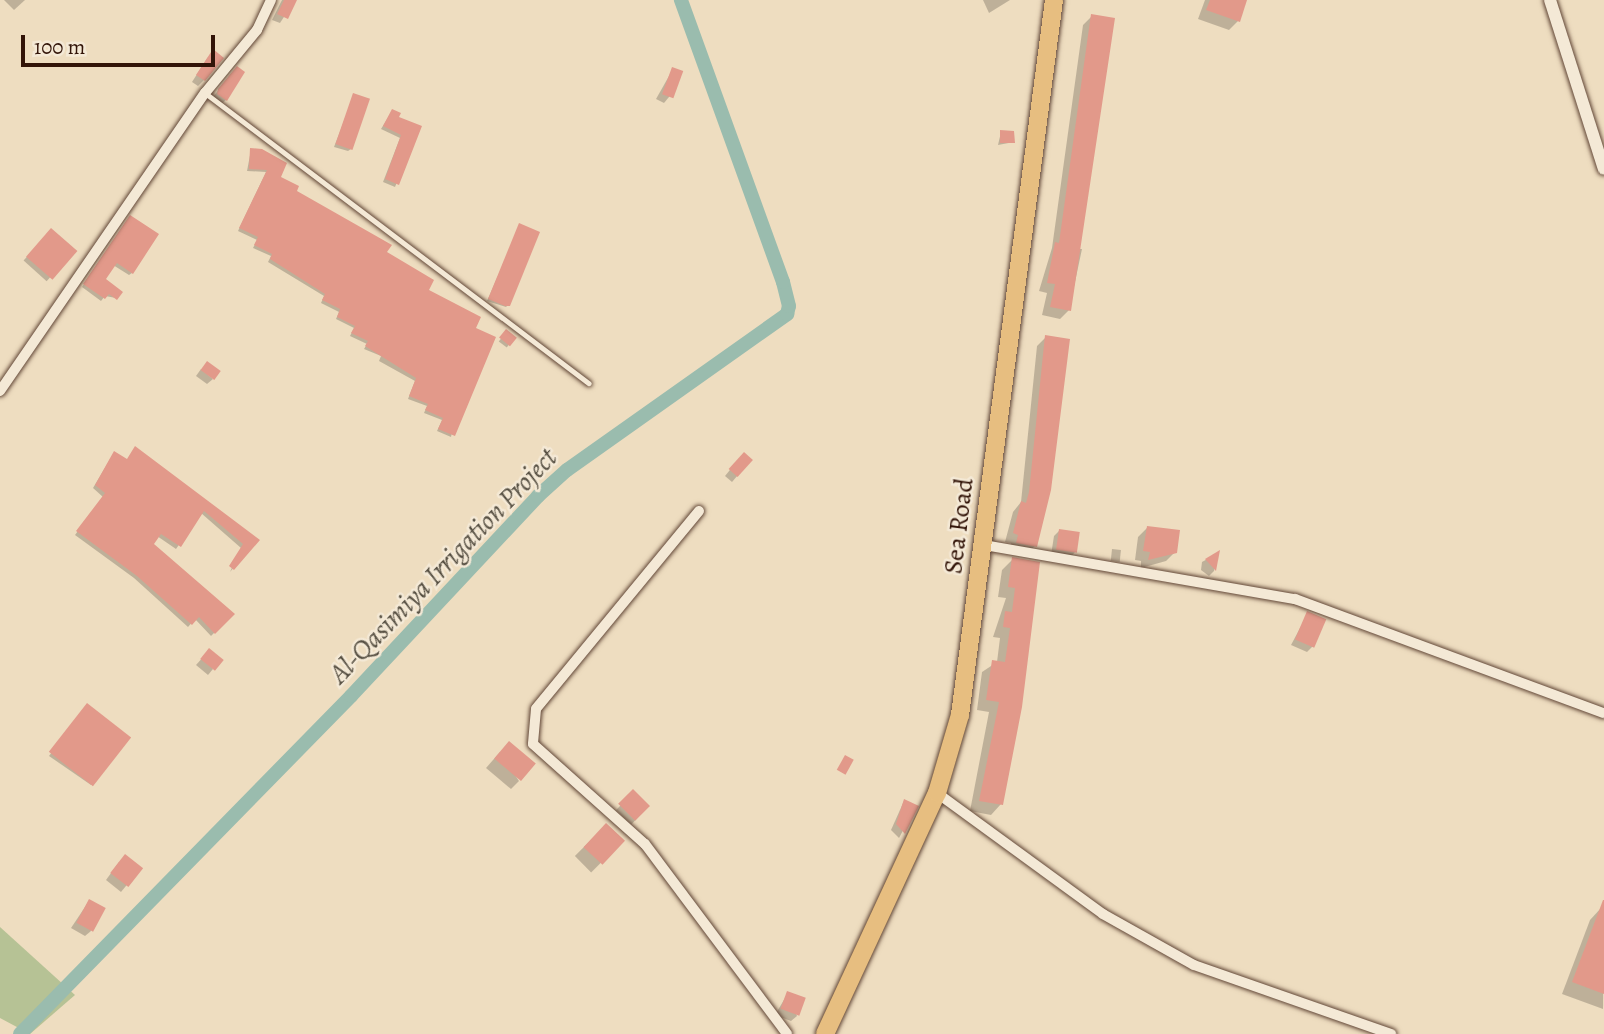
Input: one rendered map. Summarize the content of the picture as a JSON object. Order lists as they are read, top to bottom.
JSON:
{
  "streets": {
    "highway": ["Sea Road"]
  },
  "water": ["Al-Qasimiya Irrigation Project"],
  "scale_bar": "100 m"
}
